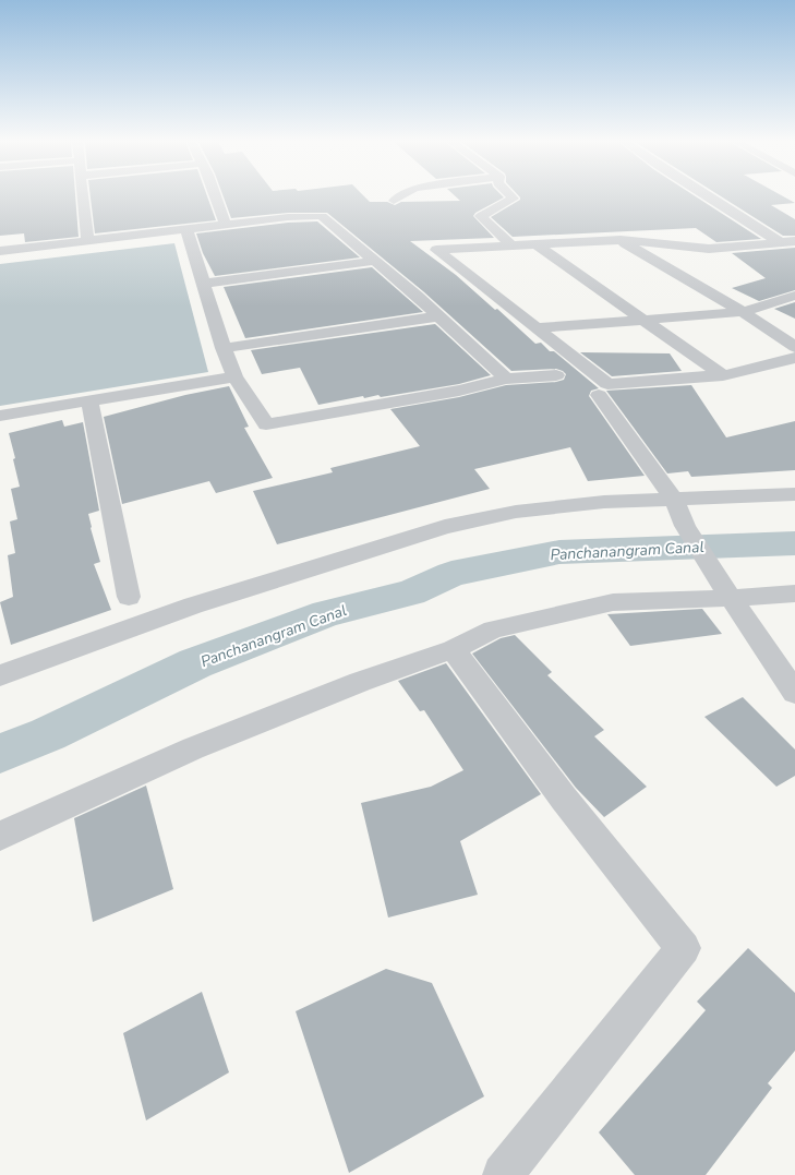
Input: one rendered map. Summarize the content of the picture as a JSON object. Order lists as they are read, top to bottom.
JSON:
{
  "water": ["Panchanangram Canal"]
}
